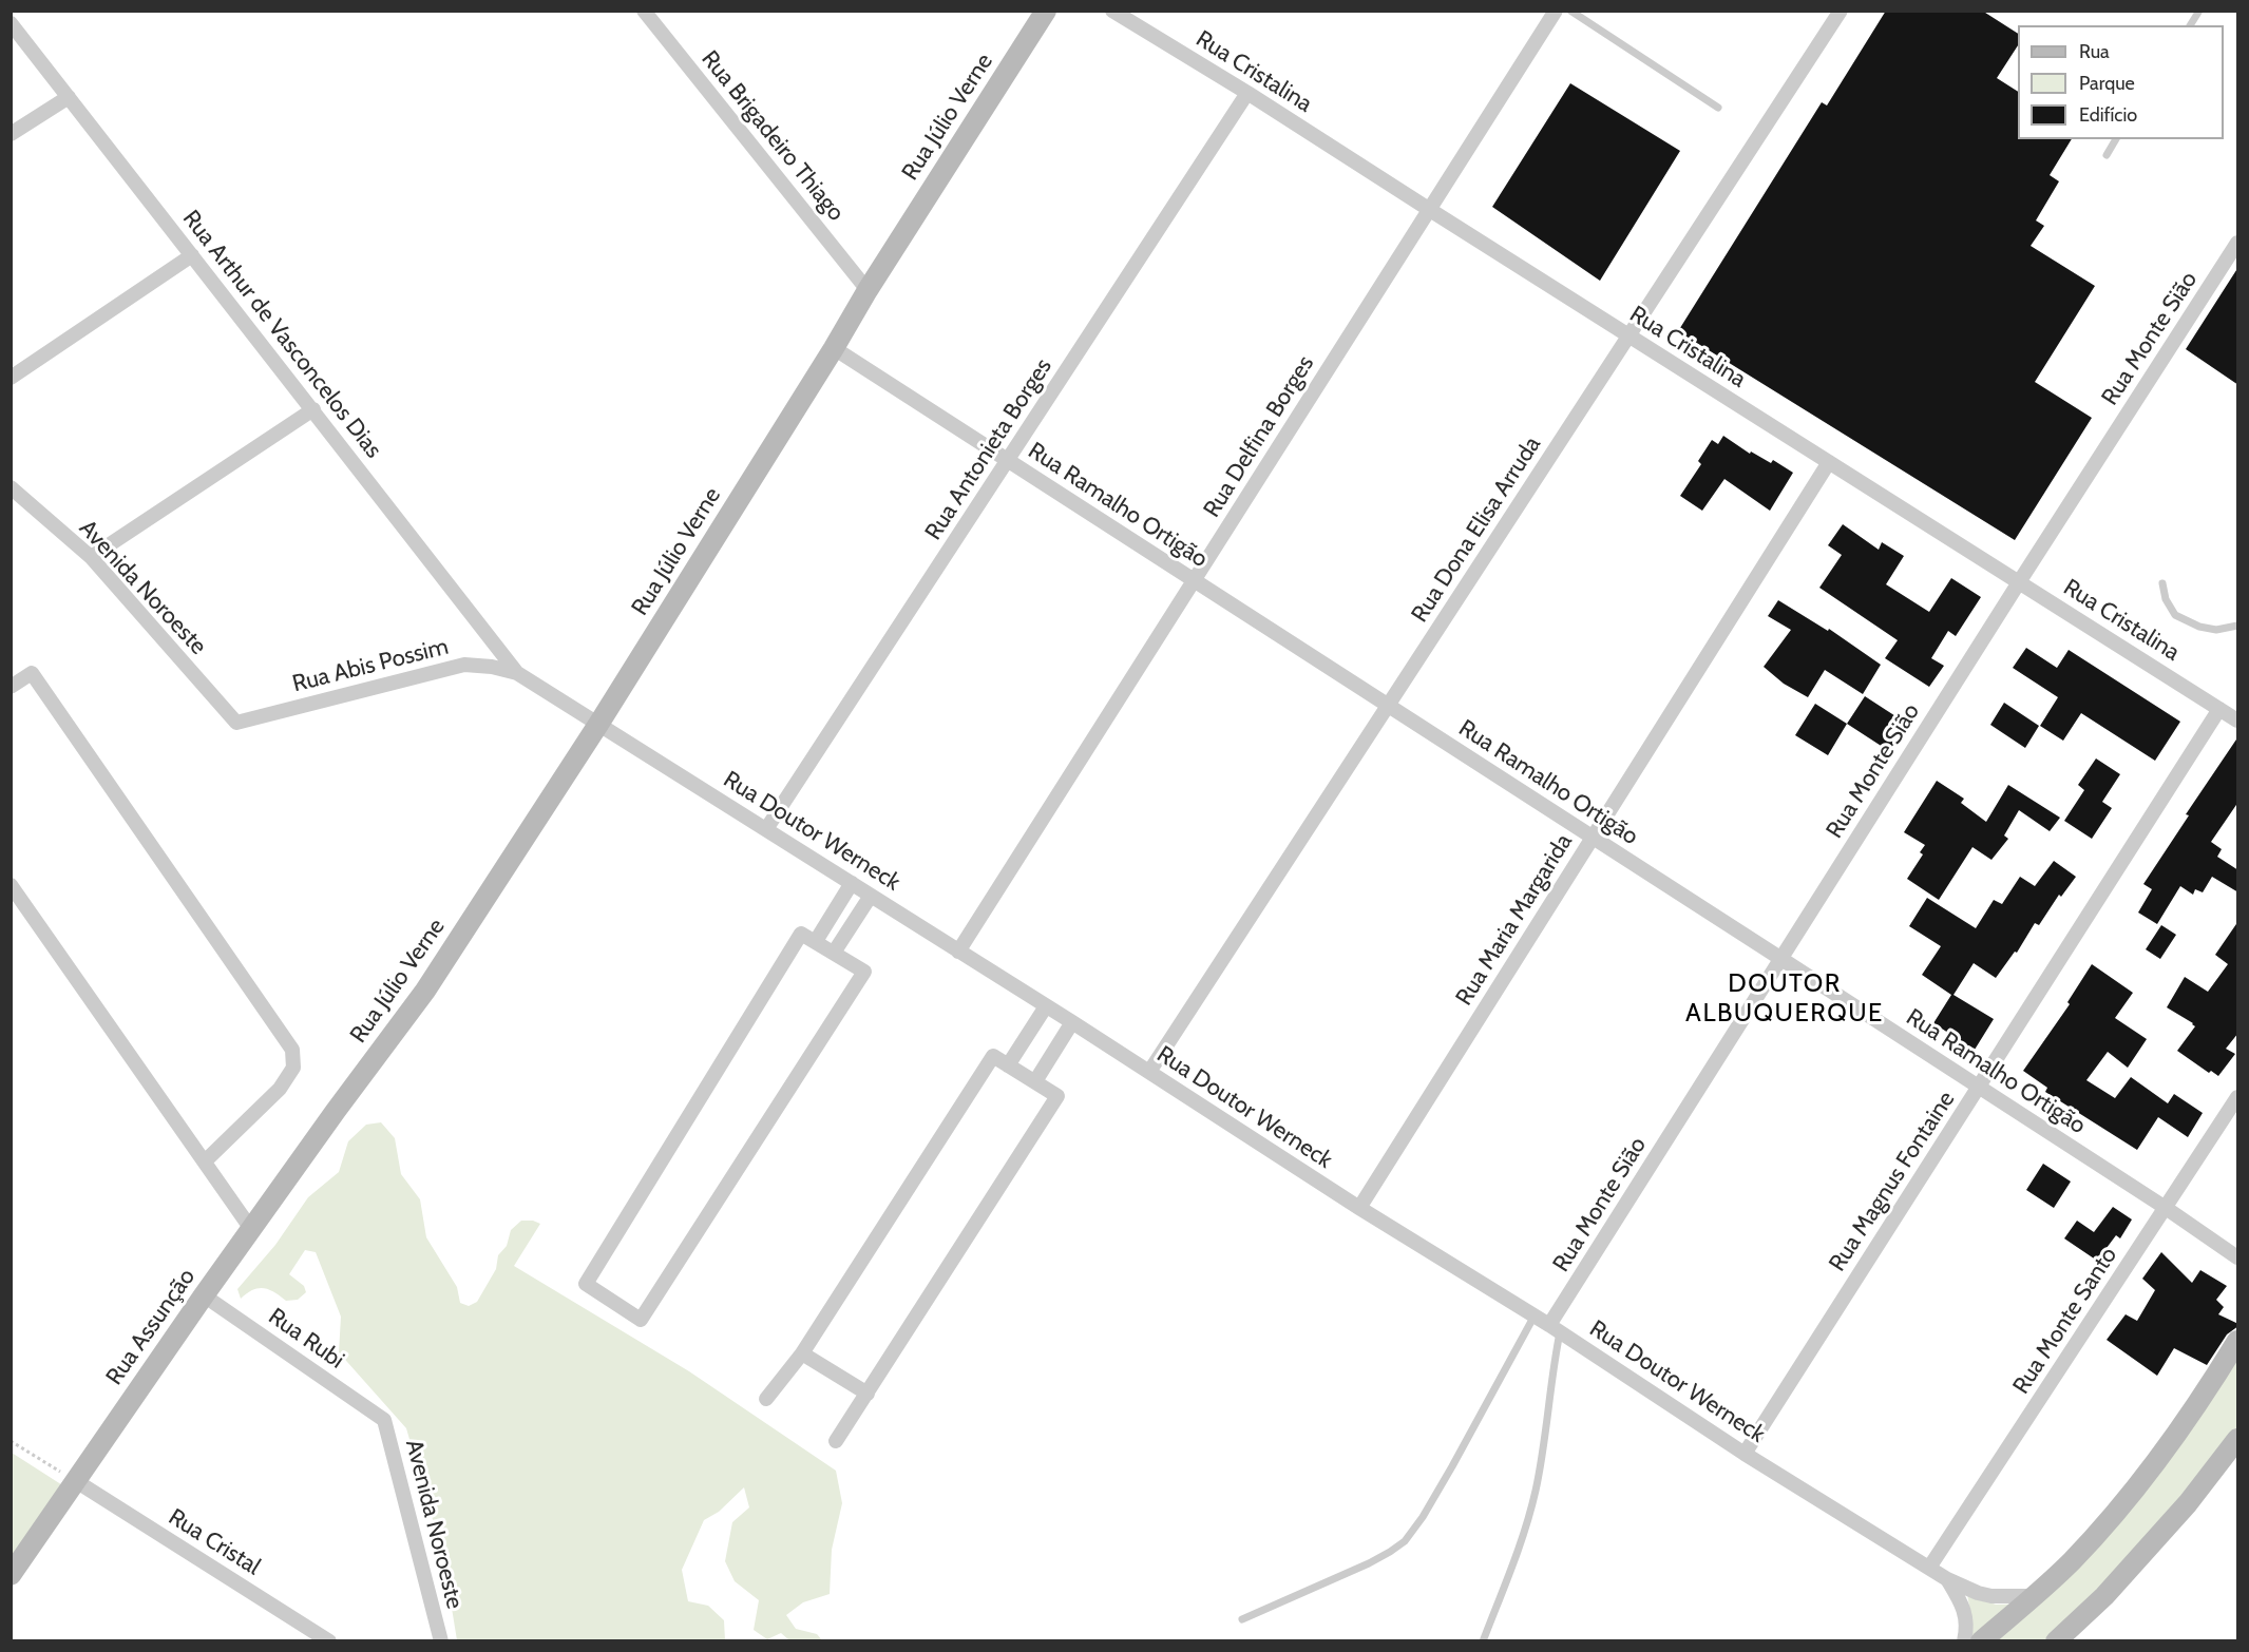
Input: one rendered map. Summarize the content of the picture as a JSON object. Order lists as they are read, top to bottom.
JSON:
{
  "streets": {
    "street": [
      "Rua Cristalina",
      "Rua Júlio Verne",
      "Rua Brigadeiro Thiago",
      "Rua Arthur de Vasconcelos Dias",
      "Rua Monte Sião",
      "Rua Delfina Borges",
      "Rua Antonieta Borges",
      "Rua Ramalho Ortigão",
      "Rua Dona Elisa Arruda",
      "Avenida Noroeste",
      "Rua Abis Possim",
      "Rua Doutor Werneck",
      "Rua Maria Margarida",
      "Rua Magnus Fontaine",
      "Rua Monte Santo",
      "Rua Assunção",
      "Rua Rubi",
      "Rua Cristal"
    ]
  },
  "crossings": [
    ["Rua Cristalina", "Rua Monte Sião"],
    ["Rua Cristalina", "Rua Delfina Borges"],
    ["Rua Cristalina", "Rua Antonieta Borges"],
    ["Rua Cristalina", "Rua Dona Elisa Arruda"],
    ["Rua Cristalina", "Rua Maria Margarida"],
    ["Rua Cristalina", "Rua Magnus Fontaine"],
    ["Rua Júlio Verne", "Rua Brigadeiro Thiago"],
    ["Rua Júlio Verne", "Rua Ramalho Ortigão"],
    ["Rua Júlio Verne", "Rua Doutor Werneck"],
    ["Rua Júlio Verne", "Rua Assunção"],
    ["Rua Arthur de Vasconcelos Dias", "Rua Abis Possim"],
    ["Rua Arthur de Vasconcelos Dias", "Rua Doutor Werneck"],
    ["Rua Monte Sião", "Rua Ramalho Ortigão"],
    ["Rua Monte Sião", "Rua Doutor Werneck"],
    ["Rua Delfina Borges", "Rua Ramalho Ortigão"],
    ["Rua Delfina Borges", "Rua Doutor Werneck"],
    ["Rua Antonieta Borges", "Rua Ramalho Ortigão"],
    ["Rua Antonieta Borges", "Rua Doutor Werneck"],
    ["Rua Ramalho Ortigão", "Rua Dona Elisa Arruda"],
    ["Rua Ramalho Ortigão", "Rua Maria Margarida"],
    ["Rua Ramalho Ortigão", "Rua Magnus Fontaine"],
    ["Rua Ramalho Ortigão", "Rua Monte Santo"],
    ["Rua Dona Elisa Arruda", "Rua Doutor Werneck"],
    ["Avenida Noroeste", "Rua Abis Possim"],
    ["Avenida Noroeste", "Rua Rubi"],
    ["Rua Abis Possim", "Rua Doutor Werneck"],
    ["Rua Doutor Werneck", "Rua Maria Margarida"],
    ["Rua Doutor Werneck", "Rua Magnus Fontaine"],
    ["Rua Doutor Werneck", "Rua Monte Santo"],
    ["Rua Assunção", "Rua Rubi"],
    ["Rua Assunção", "Rua Cristal"]
  ],
  "districts": ["DOUTOR ALBUQUERQUE"],
  "legend": ["Rua", "Parque", "Edifício"]
}
